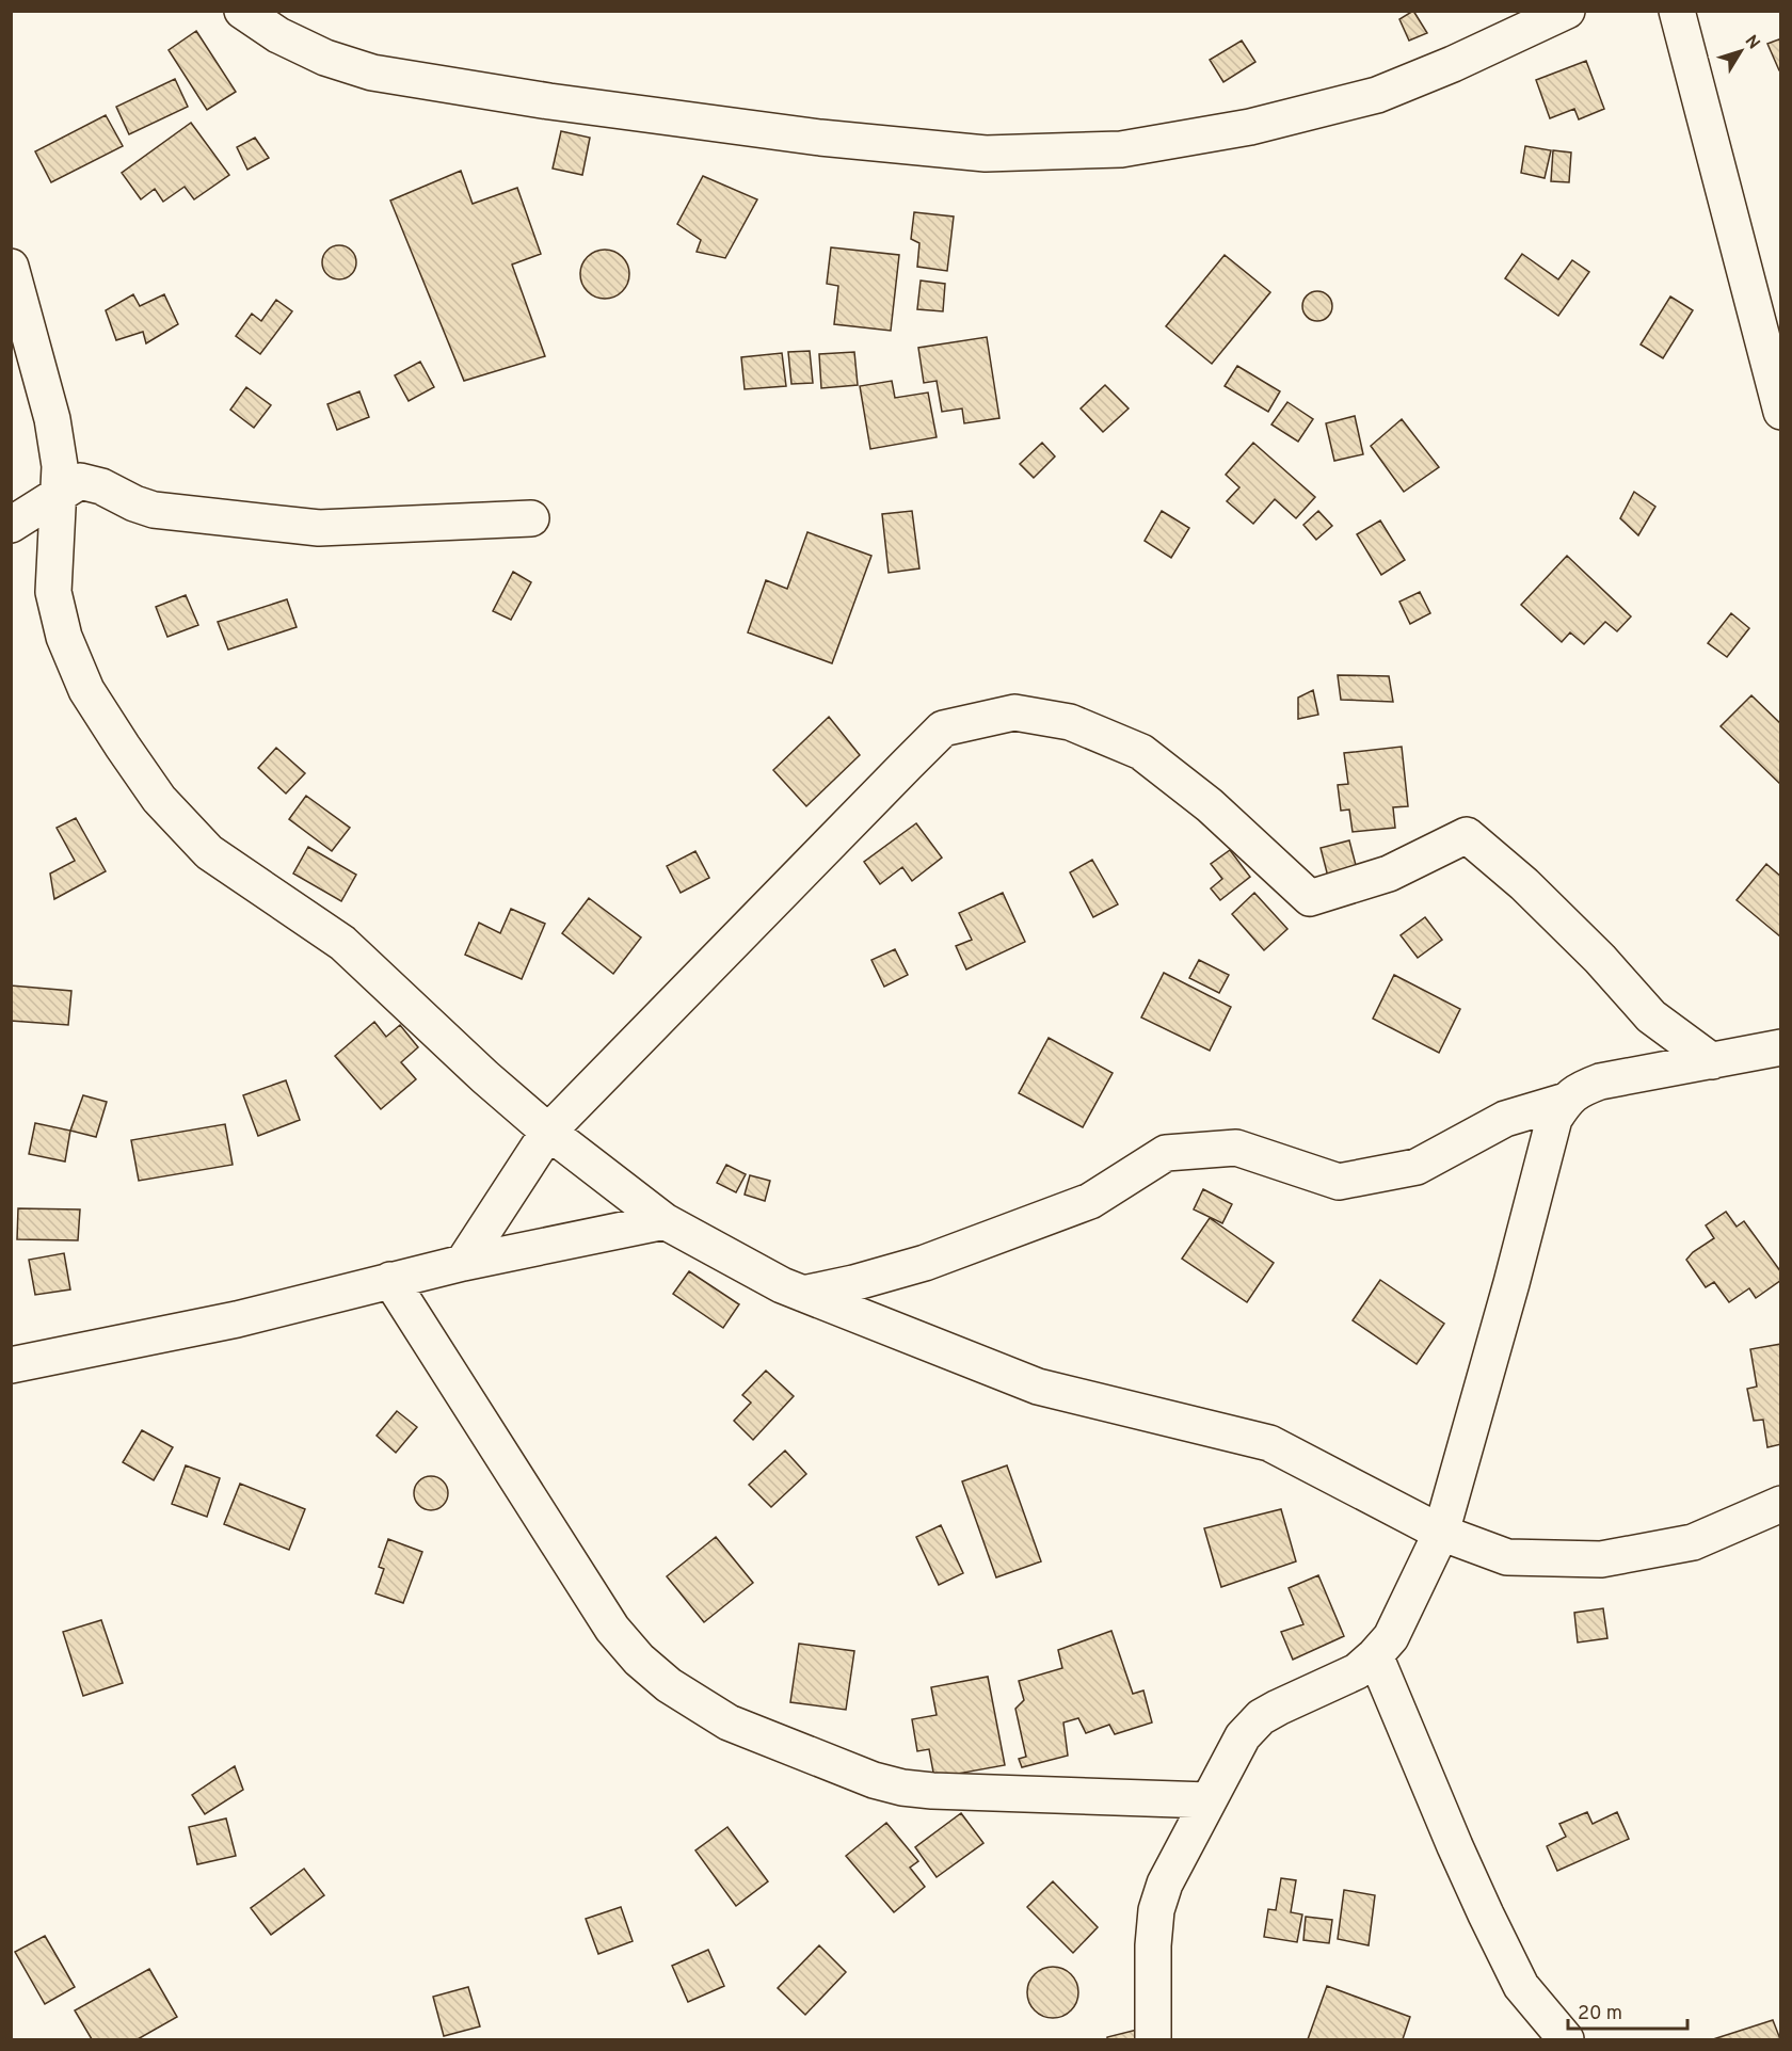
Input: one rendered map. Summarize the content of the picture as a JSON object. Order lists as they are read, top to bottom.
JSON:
{
  "scale_bar": "20 m",
  "north": "top right"
}
